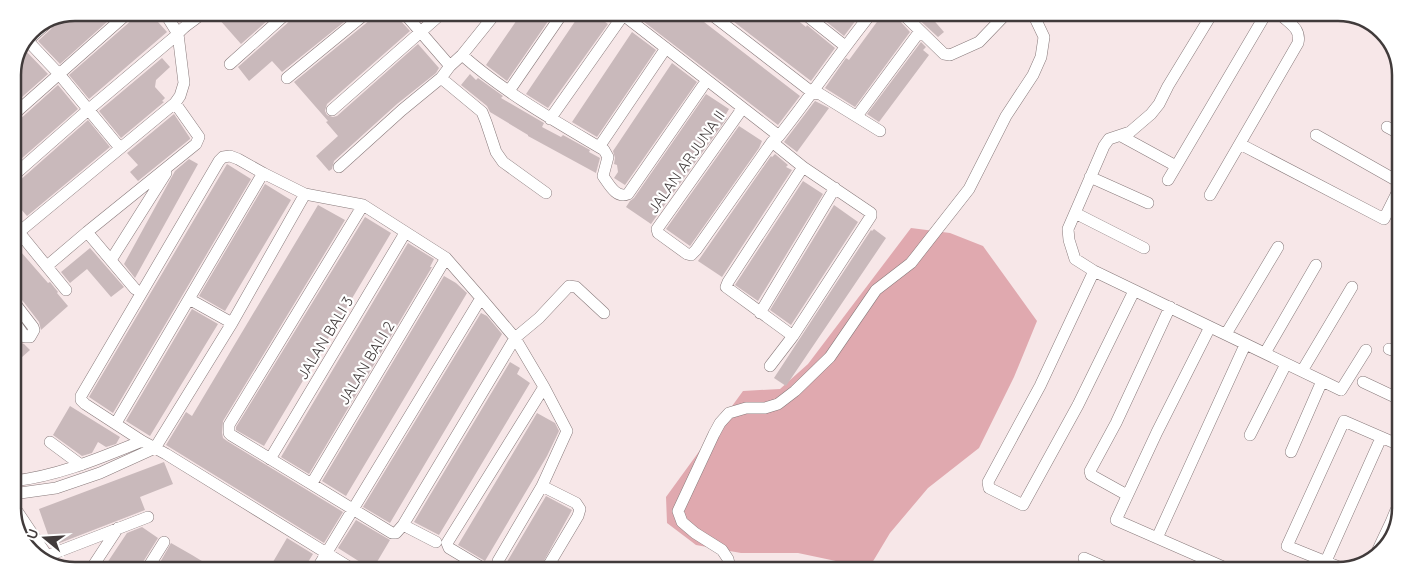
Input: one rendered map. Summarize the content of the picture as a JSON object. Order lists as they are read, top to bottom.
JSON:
{
  "streets": {
    "street": ["JALAN ARJUNA II", "JALAN BALI 3", "JALAN BALI 2"]
  },
  "north": "left"
}
